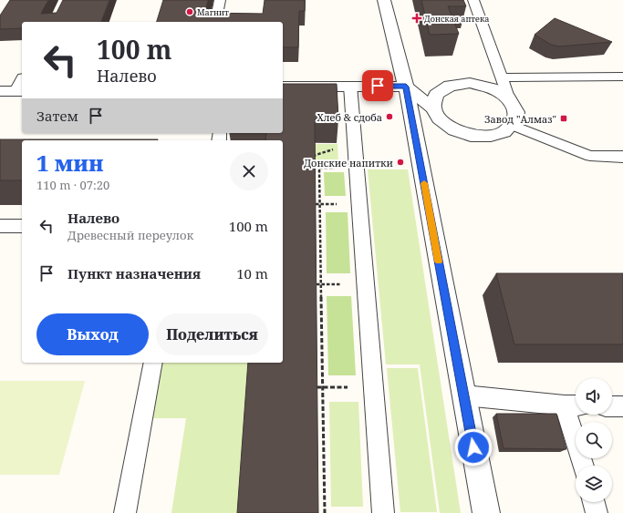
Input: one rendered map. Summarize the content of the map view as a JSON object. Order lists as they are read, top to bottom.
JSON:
{
  "places": {
    "other": ["Магнит", "Хлеб & сдоба", "Донские напитки"],
    "health": ["Донская аптека"],
    "transit": ["Завод \"Алмаз\""]
  },
  "page": {
    "turn": ["100 m", "Налево"],
    "then": "Затем",
    "heading": ["1 мин", "110 m · 07:20"],
    "list": [
      {
        "name": "Налево",
        "note": "Древесный переулок",
        "value": "100 m"
      },
      {
        "name": "Пункт назначения",
        "value": "10 m"
      }
    ],
    "buttons": ["Выход", "Поделиться"]
  }
}
